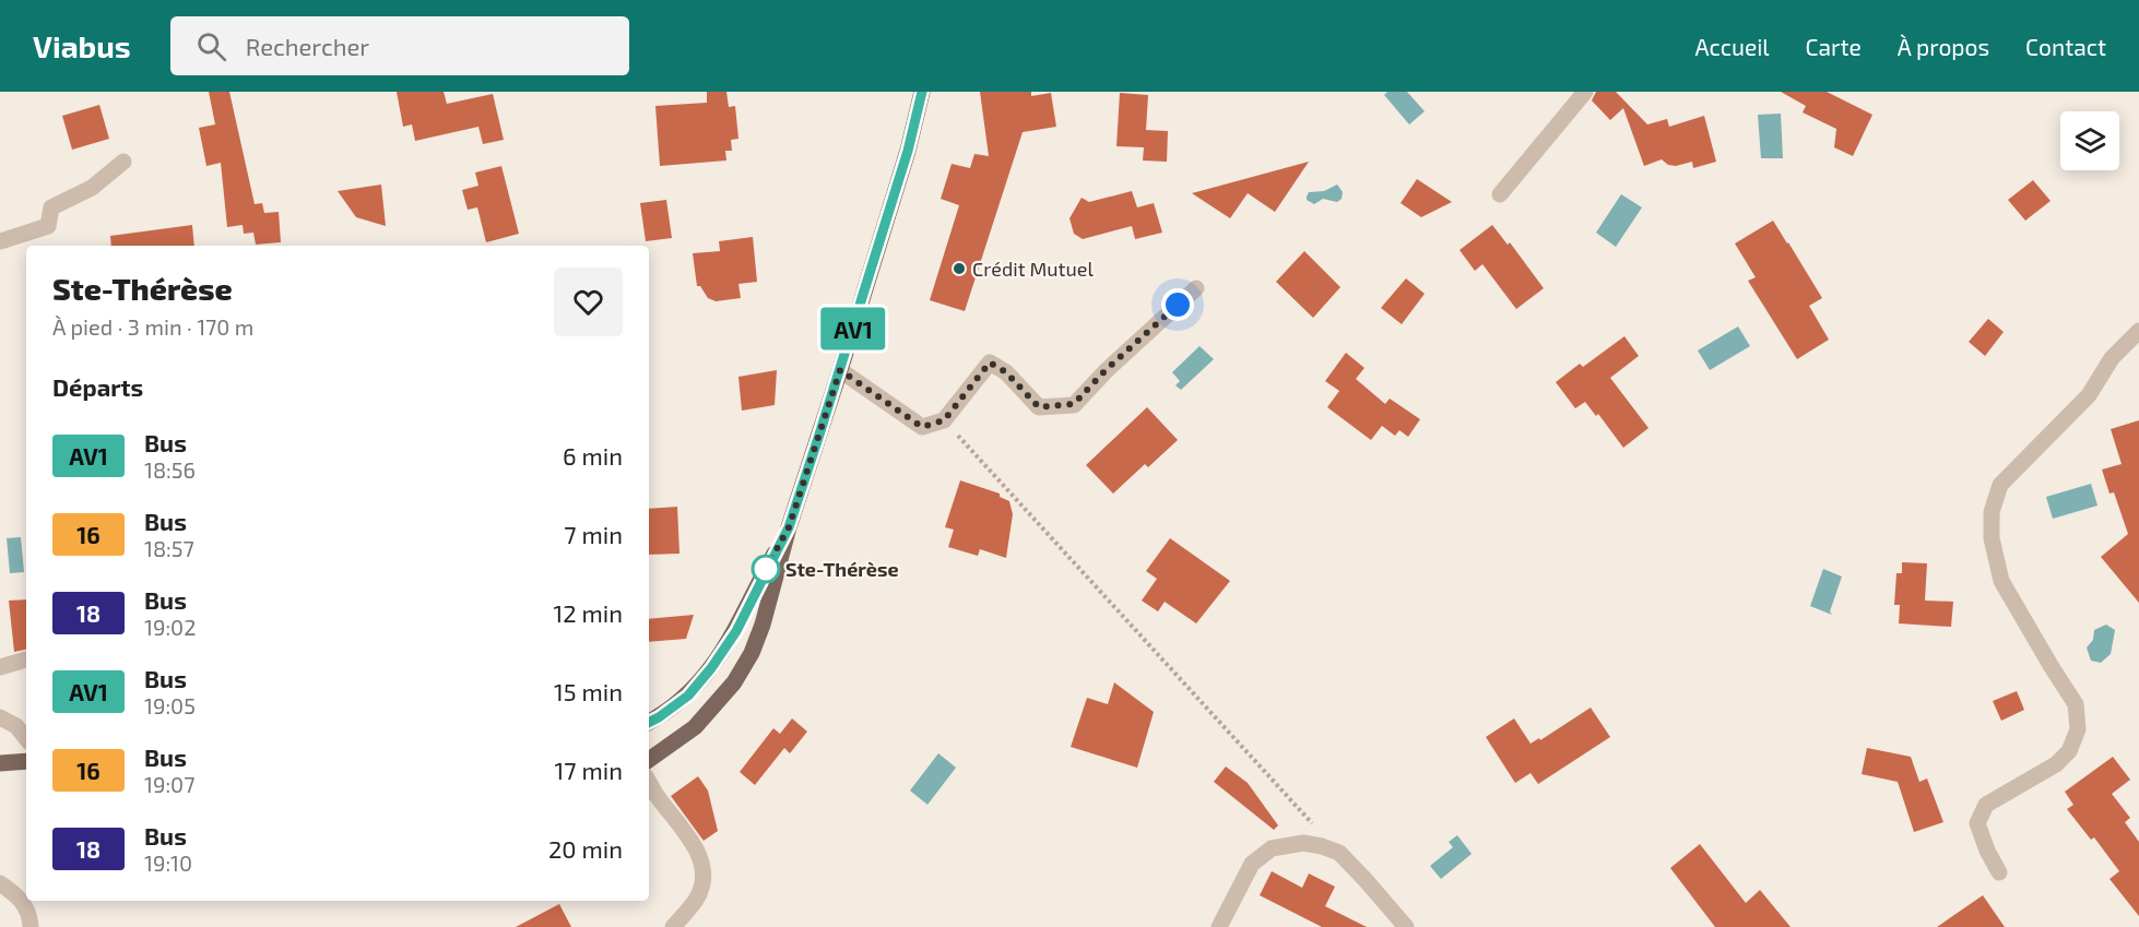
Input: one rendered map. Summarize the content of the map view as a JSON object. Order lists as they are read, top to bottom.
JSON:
{
  "places": ["Crédit Mutuel", "Ste-Thérèse"],
  "lines": ["bus line AV1"],
  "page": {
    "header": "Viabus",
    "search": "Rechercher",
    "nav": [
      "Accueil",
      "Carte",
      "À propos",
      "Contact"
    ],
    "on_map": "AV1",
    "heading": [
      ["Ste-Thérèse", "À pied · 3 min · 170 m"],
      "Départs"
    ],
    "list": [
      {
        "mark": "AV1",
        "name": "Bus",
        "note": "18:56",
        "value": "6 min"
      },
      {
        "mark": "16",
        "name": "Bus",
        "note": "18:57",
        "value": "7 min"
      },
      {
        "mark": "18",
        "name": "Bus",
        "note": "19:02",
        "value": "12 min"
      },
      {
        "mark": "AV1",
        "name": "Bus",
        "note": "19:05",
        "value": "15 min"
      },
      {
        "mark": "16",
        "name": "Bus",
        "note": "19:07",
        "value": "17 min"
      },
      {
        "mark": "18",
        "name": "Bus",
        "note": "19:10",
        "value": "20 min"
      }
    ]
  }
}
